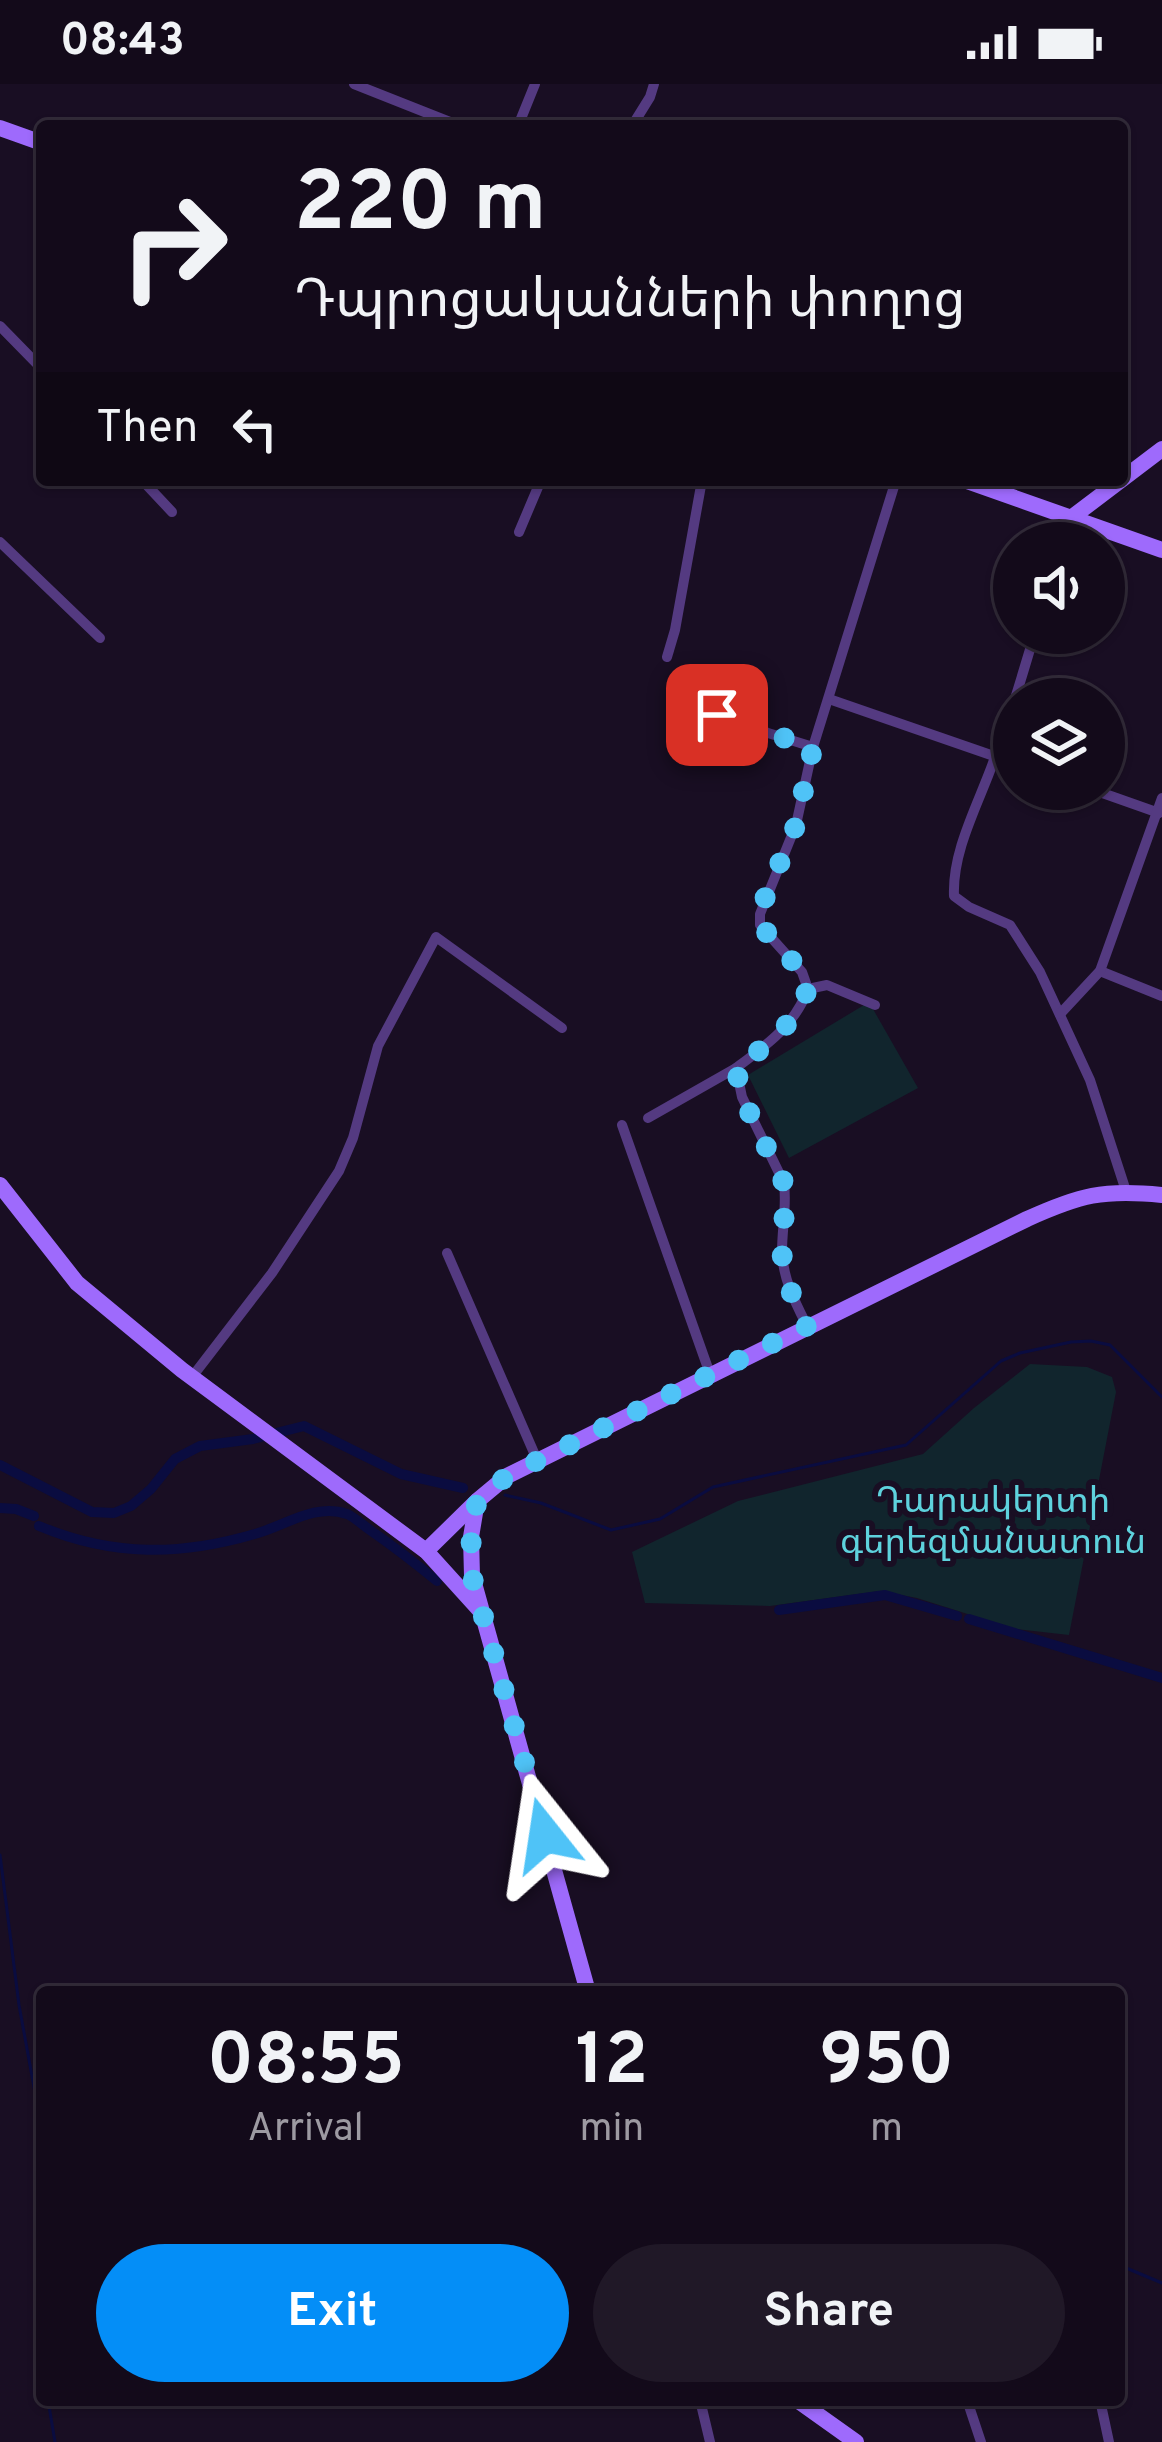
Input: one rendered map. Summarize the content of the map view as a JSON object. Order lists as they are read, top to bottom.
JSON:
{
  "parks": ["Դարակերտի գերեզմանատուն"],
  "page": {
    "status": "08:43",
    "turn": ["220 m", "Դպրոցականների փողոց"],
    "then": "Then",
    "eta": [
      "08:55",
      "Arrival",
      "12",
      "min",
      "950",
      "m"
    ],
    "buttons": ["Exit", "Share"]
  }
}
